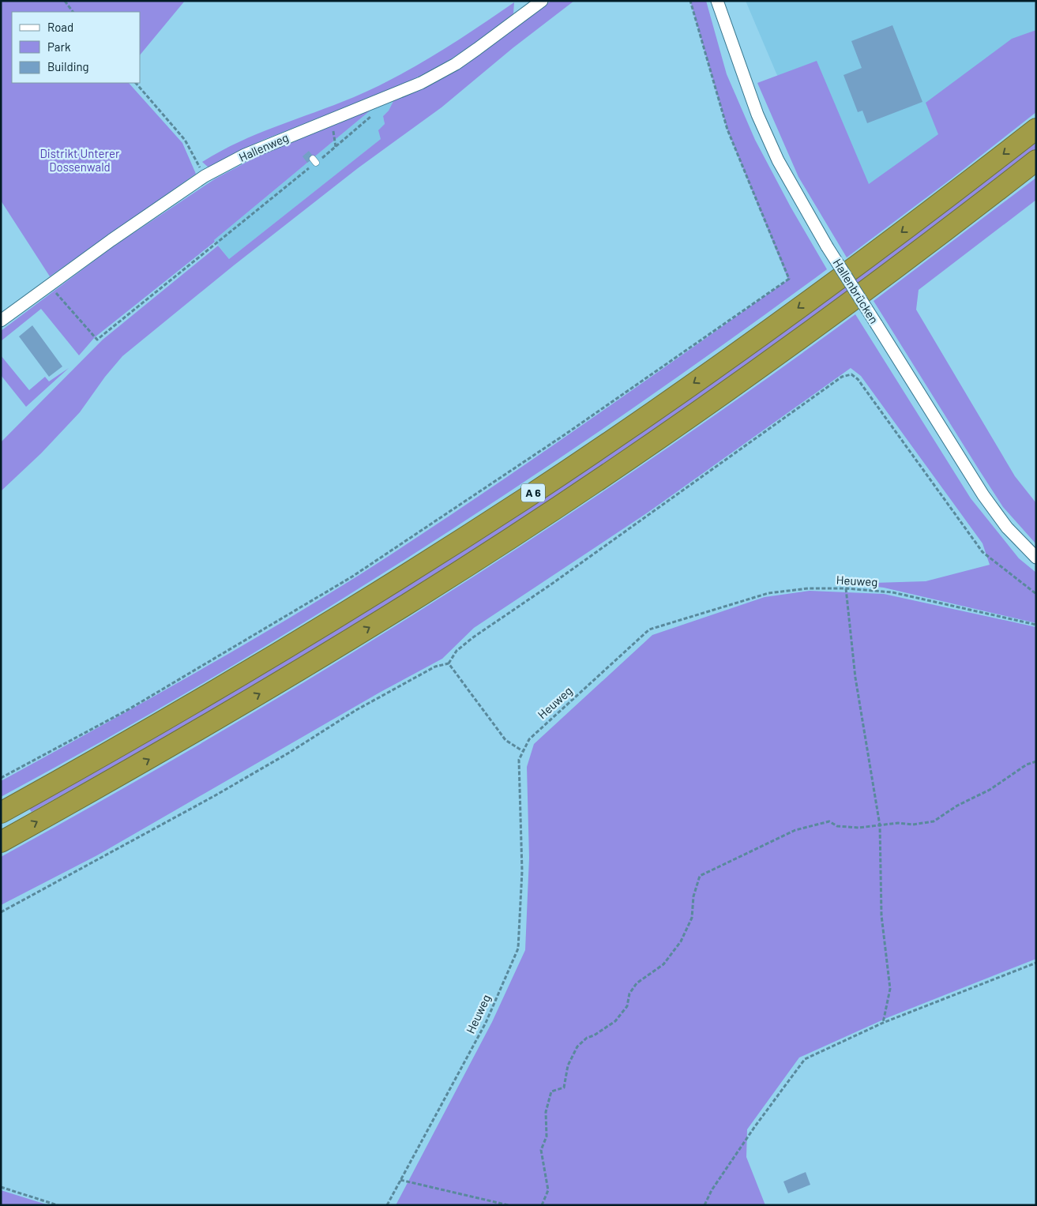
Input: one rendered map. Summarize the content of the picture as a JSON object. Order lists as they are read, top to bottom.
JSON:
{
  "streets": {
    "highway": ["A 6"],
    "street": ["Hallenweg", "Hallenbrücken"],
    "path": ["Heuweg"]
  },
  "parks": ["Distrikt Unterer Dossenwald"],
  "legend": ["Road", "Park", "Building"]
}
